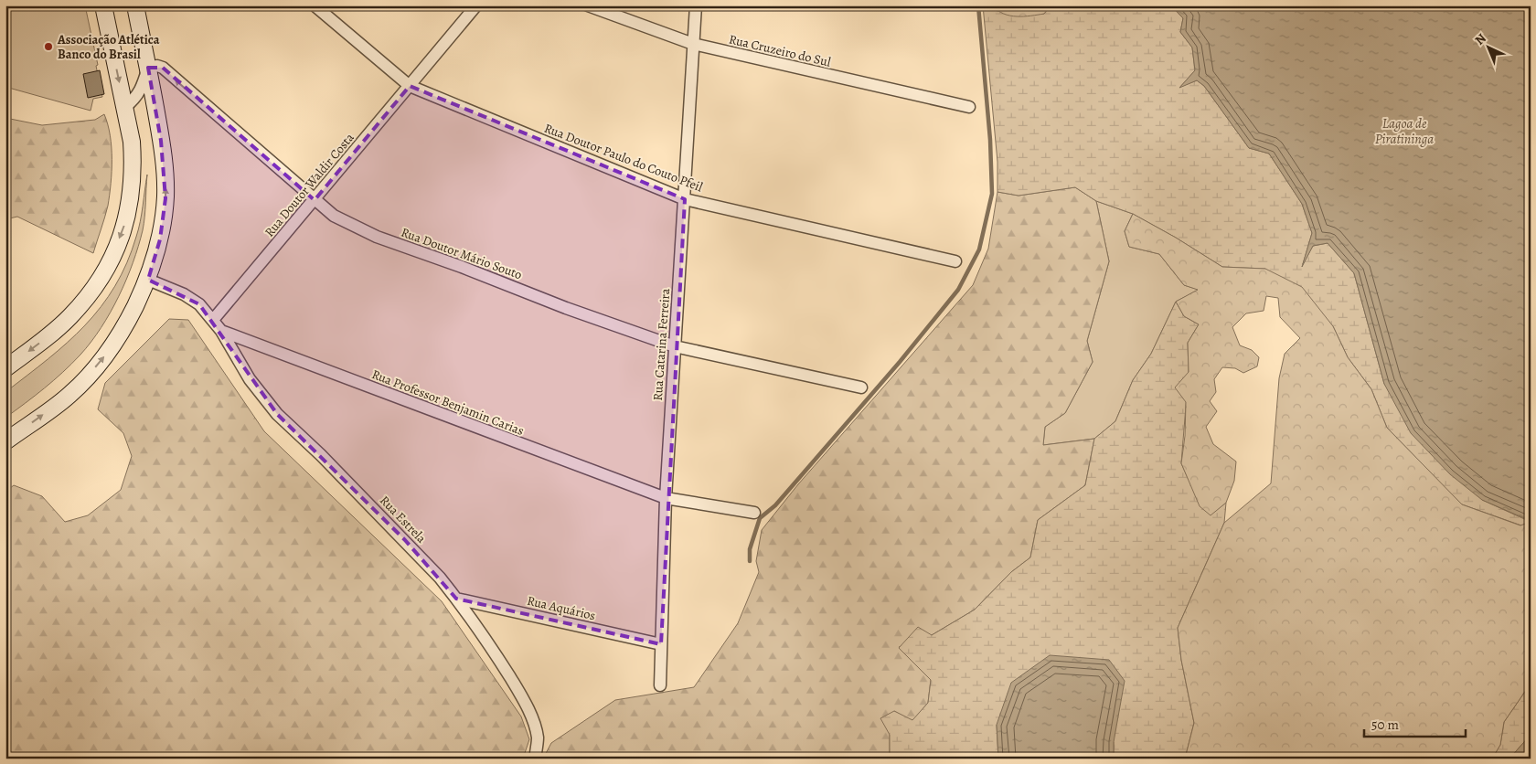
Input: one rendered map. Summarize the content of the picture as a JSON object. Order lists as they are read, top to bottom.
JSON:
{
  "streets": {
    "street": [
      "Rua Cruzeiro do Sul",
      "Rua Doutor Paulo do Couto Pfeil",
      "Rua Doutor Waldir Costa",
      "Rua Doutor Mário Souto",
      "Rua Catarina Ferreira",
      "Rua Professor Benjamin Carias",
      "Rua Estrela",
      "Rua Aquários"
    ]
  },
  "crossings": [
    ["Rua Cruzeiro do Sul", "Rua Catarina Ferreira"],
    ["Rua Doutor Paulo do Couto Pfeil", "Rua Doutor Waldir Costa"],
    ["Rua Doutor Paulo do Couto Pfeil", "Rua Catarina Ferreira"],
    ["Rua Doutor Waldir Costa", "Rua Doutor Mário Souto"],
    ["Rua Doutor Waldir Costa", "Rua Estrela"],
    ["Rua Doutor Mário Souto", "Rua Catarina Ferreira"],
    ["Rua Catarina Ferreira", "Rua Professor Benjamin Carias"],
    ["Rua Catarina Ferreira", "Rua Aquários"],
    ["Rua Professor Benjamin Carias", "Rua Estrela"],
    ["Rua Estrela", "Rua Aquários"]
  ],
  "water": ["Lagoa de Piratininga"],
  "places": ["Associação Atlética Banco do Brasil"],
  "scale_bar": "50 m",
  "north": "top left"
}
